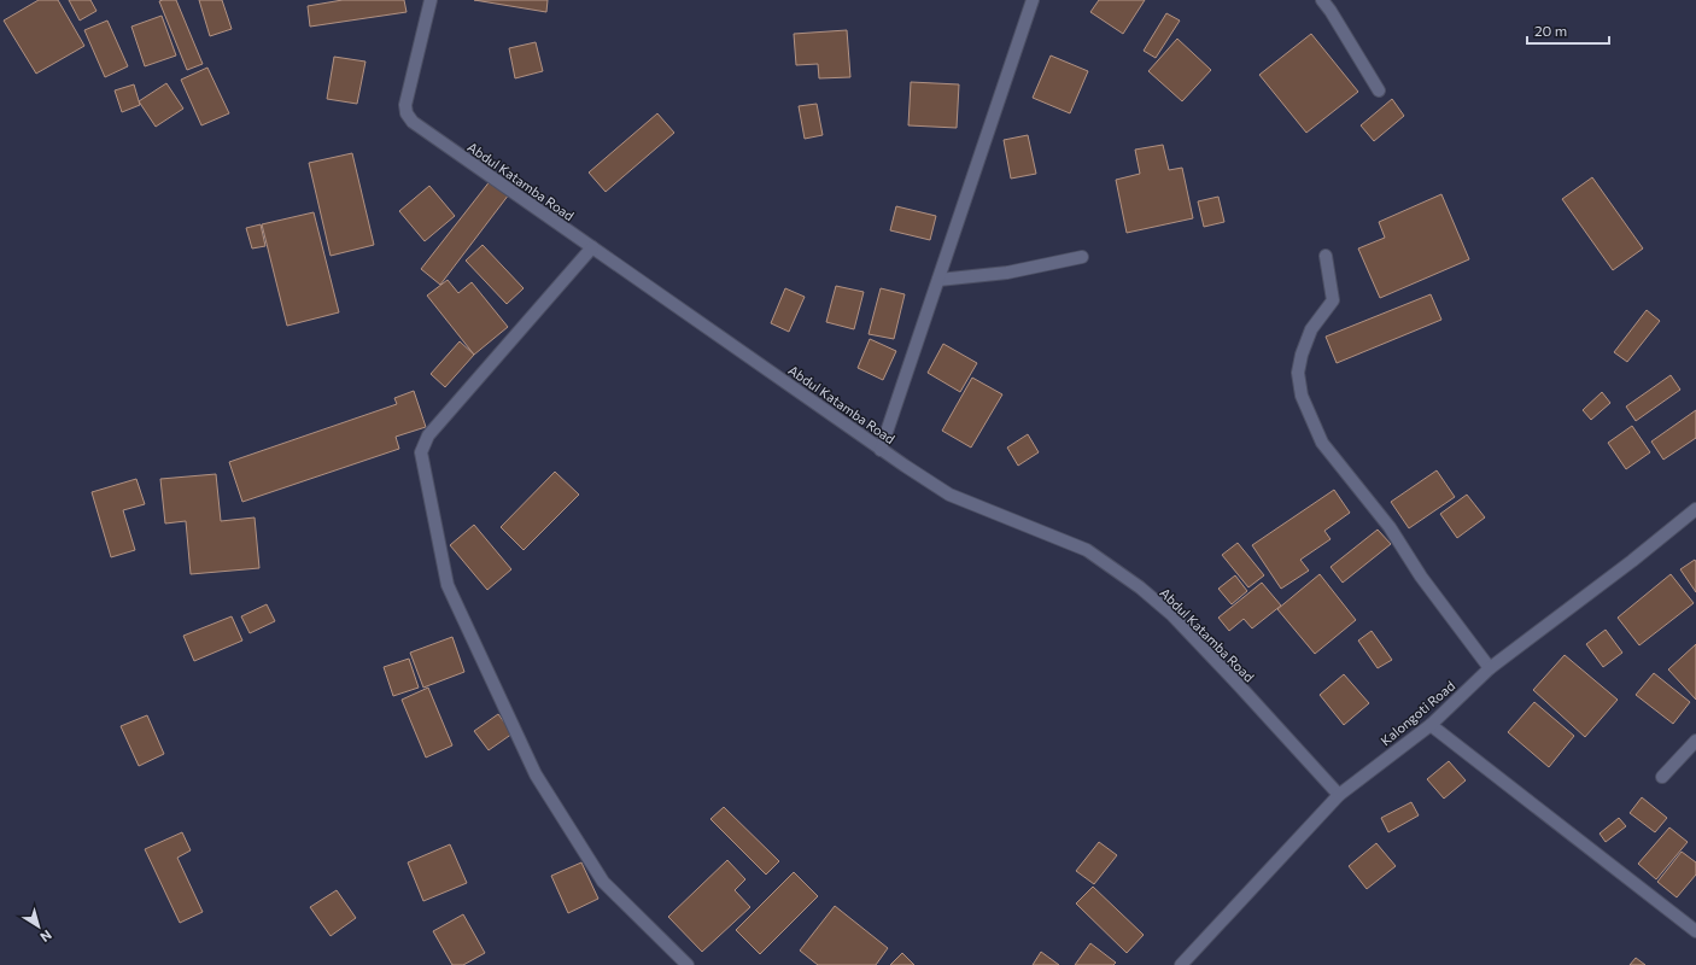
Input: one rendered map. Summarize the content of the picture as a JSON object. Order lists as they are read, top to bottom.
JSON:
{
  "streets": {
    "street": ["Abdul Katamba Road", "Kalongoti Road"]
  },
  "crossings": [
    ["Abdul Katamba Road", "Kalongoti Road"]
  ],
  "scale_bar": "20 m",
  "north": "bottom right"
}
